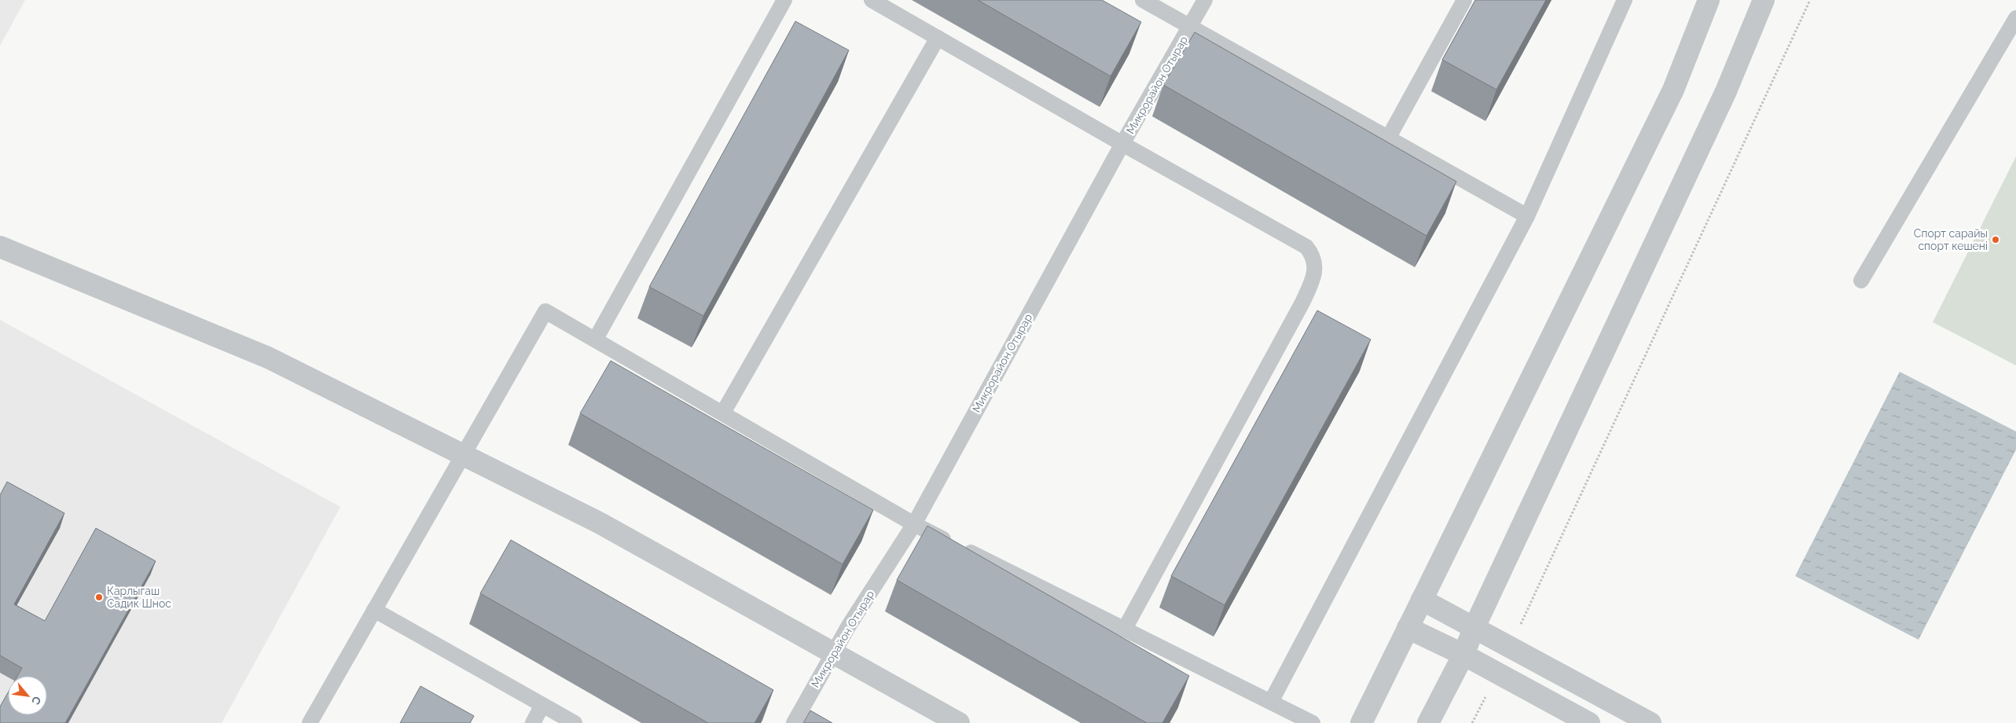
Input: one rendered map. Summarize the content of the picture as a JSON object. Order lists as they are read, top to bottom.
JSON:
{
  "streets": {
    "lane": ["Микрорайон Отырар"]
  },
  "places": ["Спорт сарайы спорт кешені", "Карлыгаш Садик Шнос"],
  "north": "bottom right"
}
